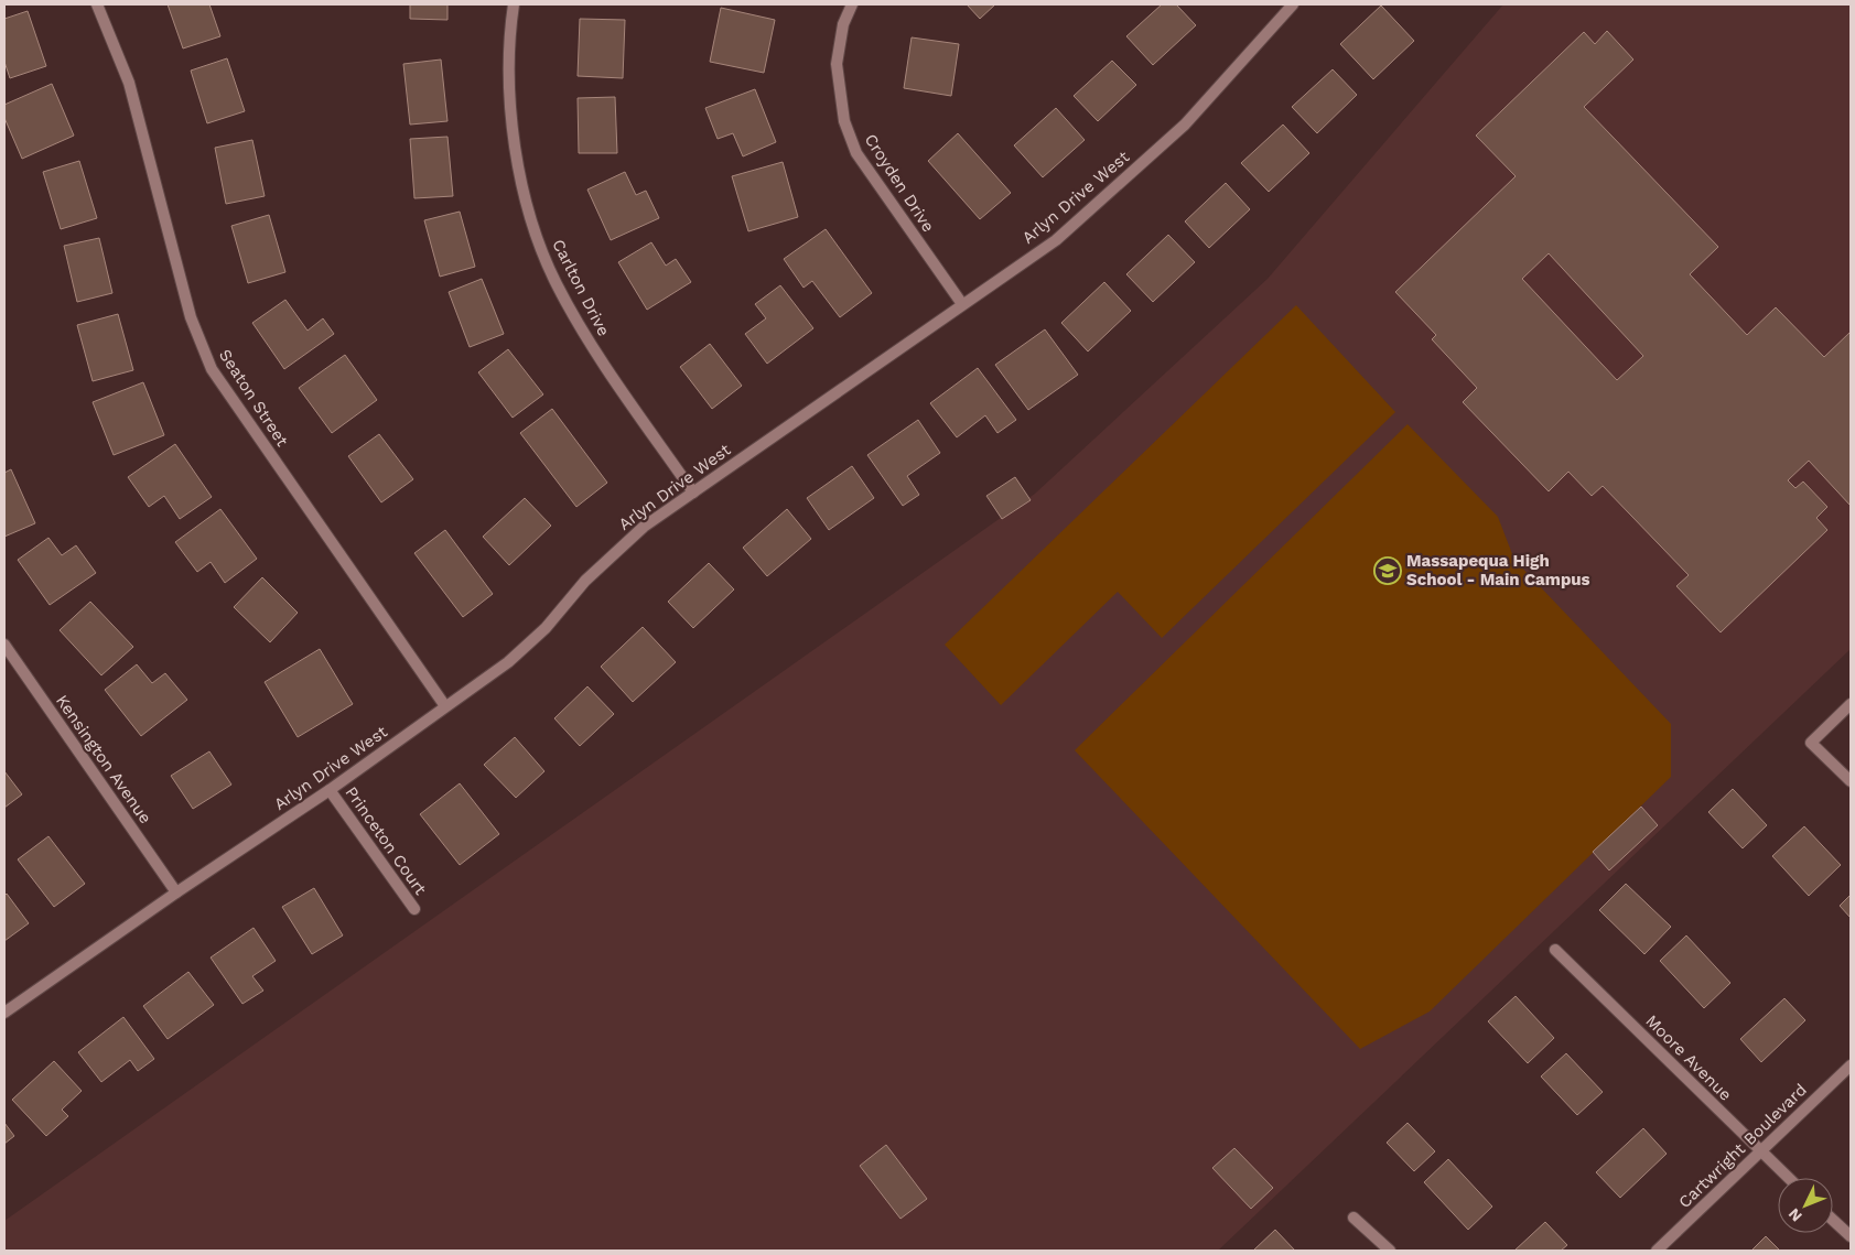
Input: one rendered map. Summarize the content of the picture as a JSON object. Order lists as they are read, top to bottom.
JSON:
{
  "streets": {
    "street": [
      "Croyden Drive",
      "Arlyn Drive West",
      "Carlton Drive",
      "Seaton Street",
      "Kensington Avenue",
      "Princeton Court",
      "Moore Avenue",
      "Cartwright Boulevard"
    ]
  },
  "crossings": [
    ["Croyden Drive", "Arlyn Drive West"],
    ["Arlyn Drive West", "Carlton Drive"],
    ["Arlyn Drive West", "Seaton Street"],
    ["Arlyn Drive West", "Kensington Avenue"],
    ["Arlyn Drive West", "Princeton Court"],
    ["Moore Avenue", "Cartwright Boulevard"]
  ],
  "places": {
    "school or university": ["Massapequa High School - Main Campus"]
  },
  "north": "bottom left"
}
